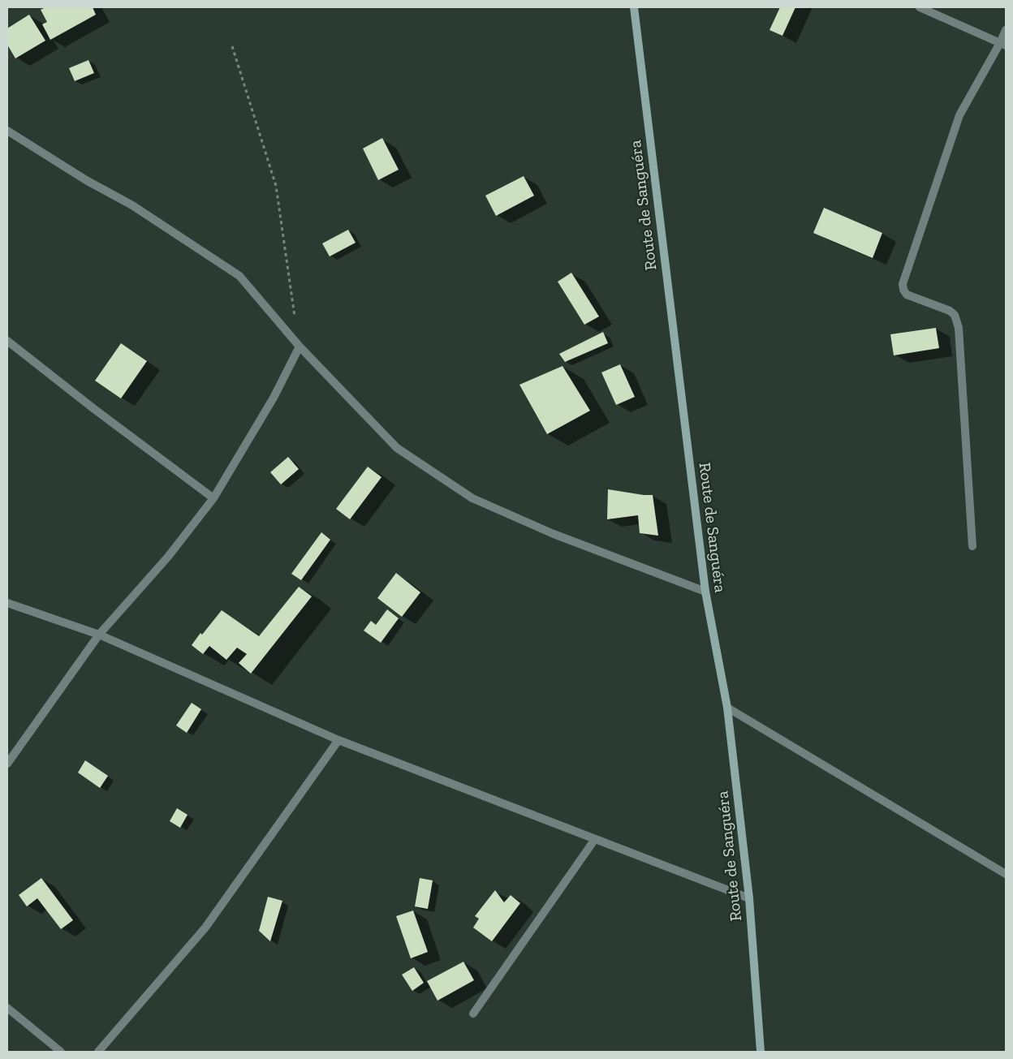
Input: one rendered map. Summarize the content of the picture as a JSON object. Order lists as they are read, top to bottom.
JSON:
{
  "streets": {
    "street": ["Route de Sanguéra"]
  }
}
